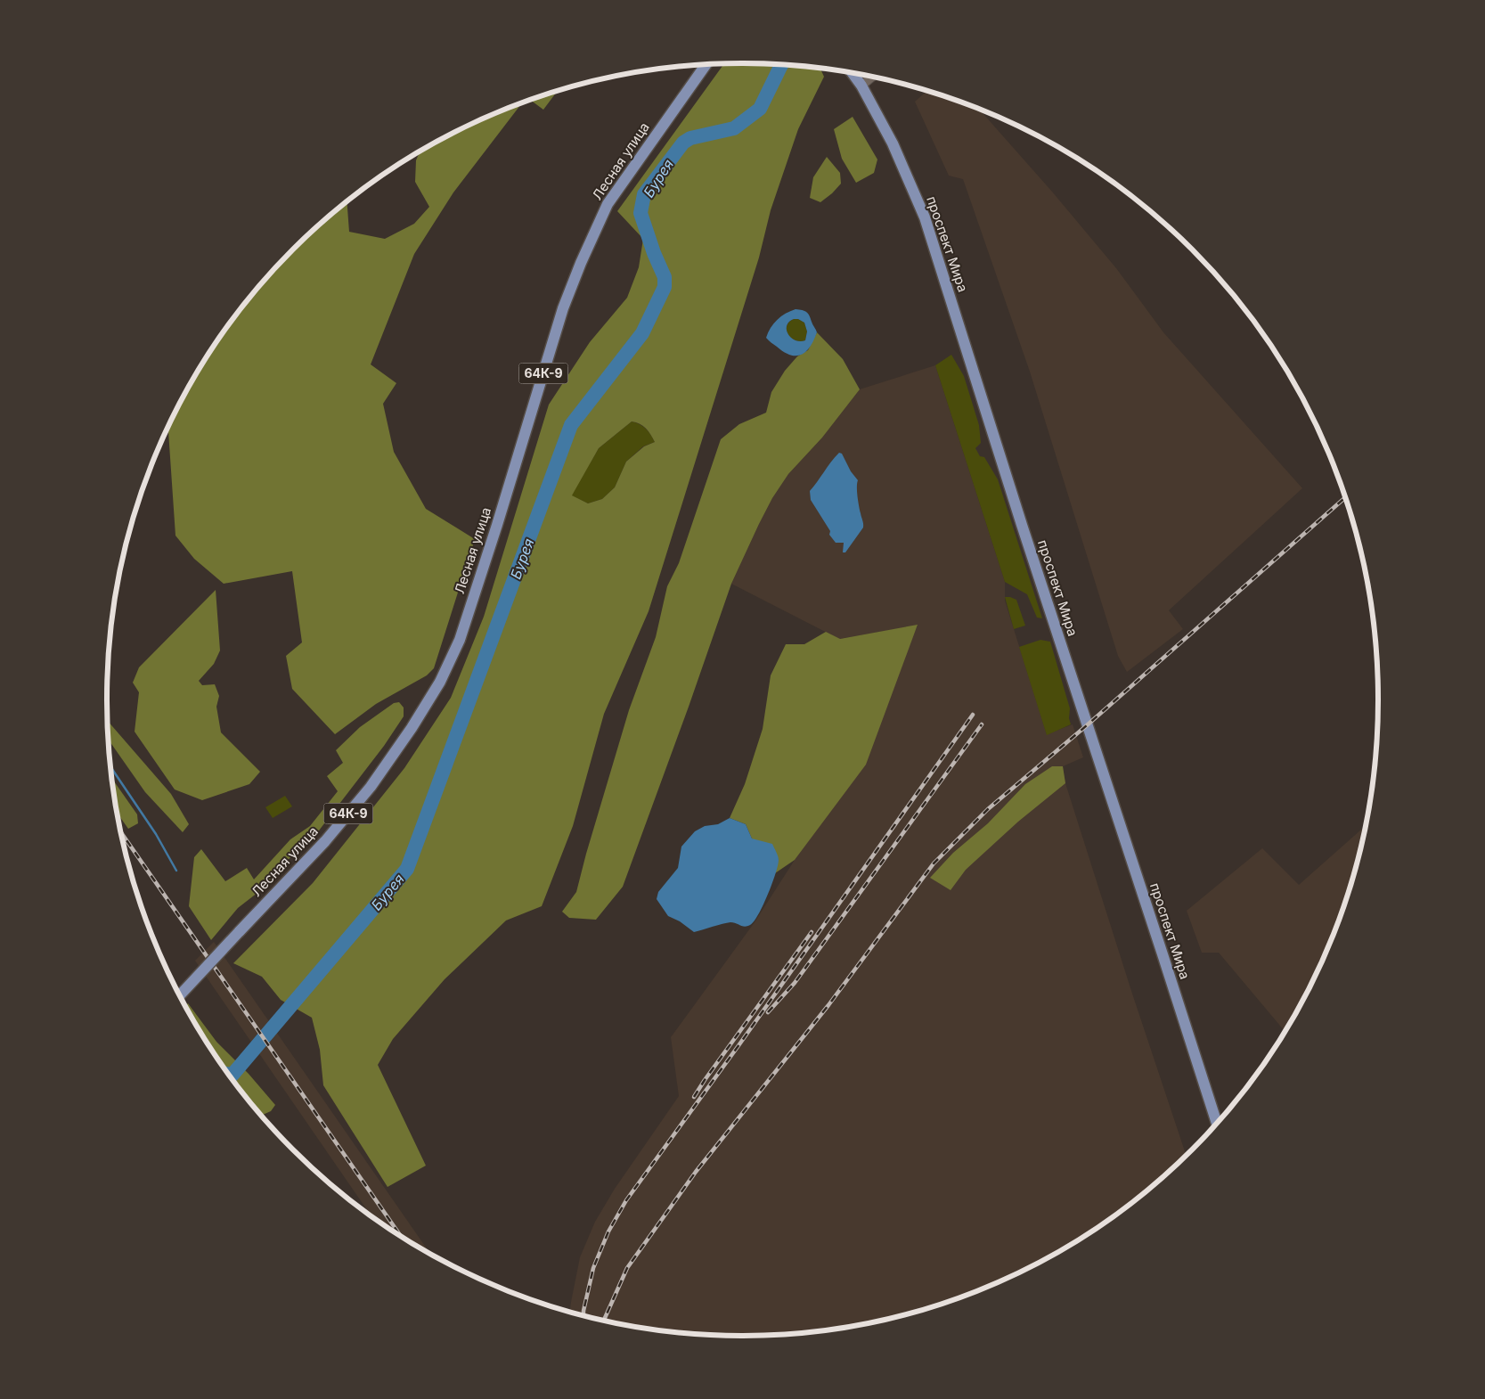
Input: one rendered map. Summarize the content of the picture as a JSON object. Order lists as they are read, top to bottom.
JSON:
{
  "streets": {
    "main road": ["Лесная улица", "проспект Мира", "64К-9"]
  },
  "water": ["Бурея"]
}
